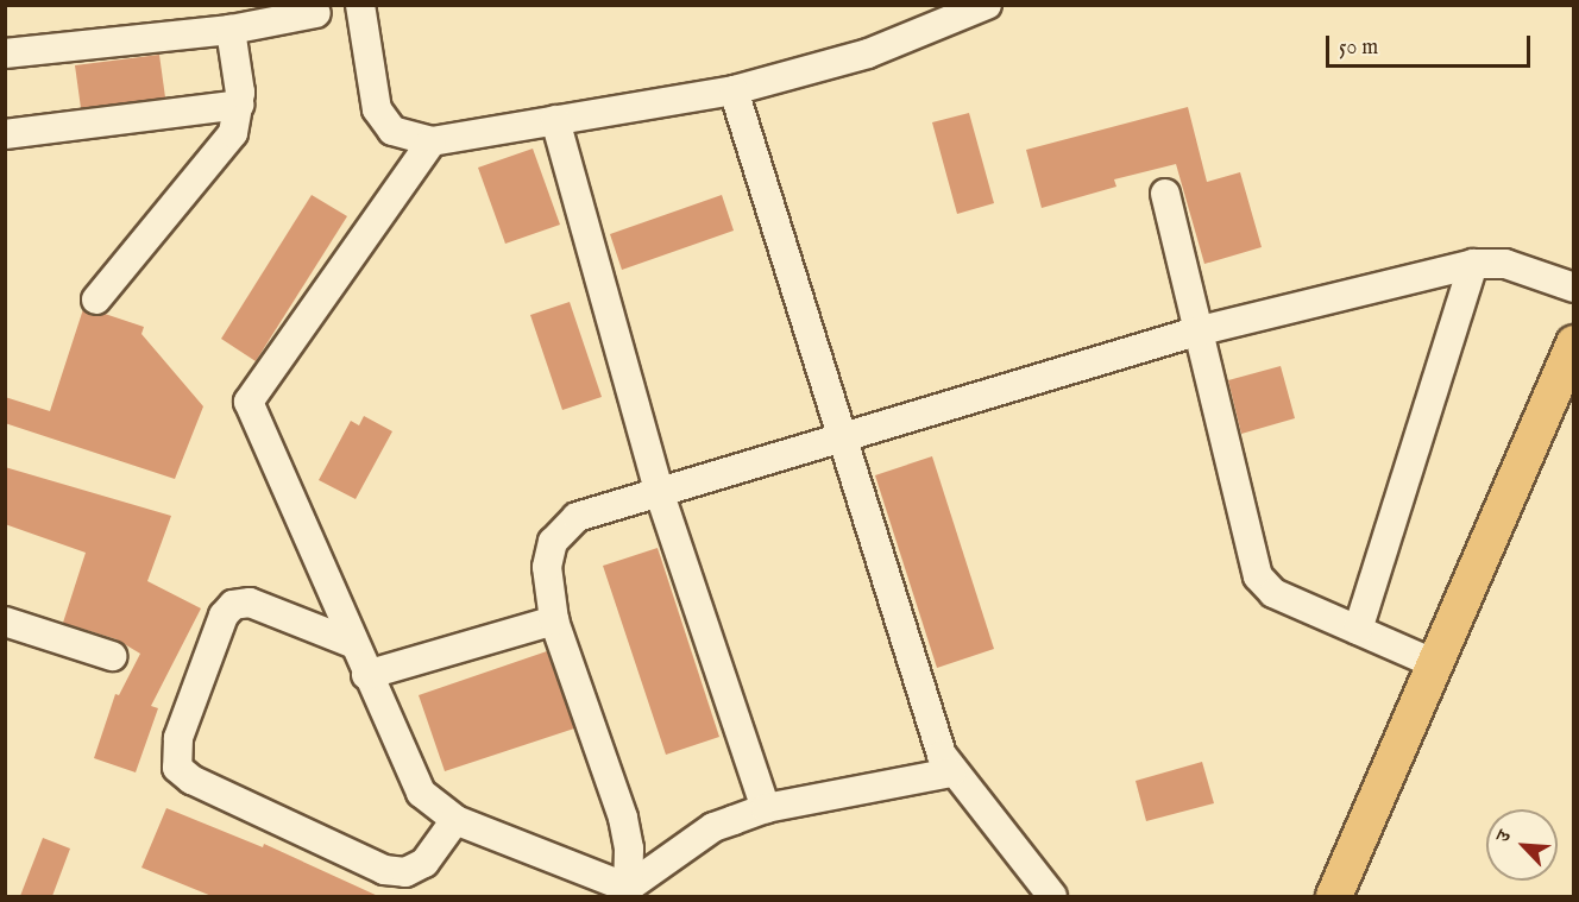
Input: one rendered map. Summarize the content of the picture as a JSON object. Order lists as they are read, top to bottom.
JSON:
{
  "scale_bar": "50 m",
  "north": "top left"
}
